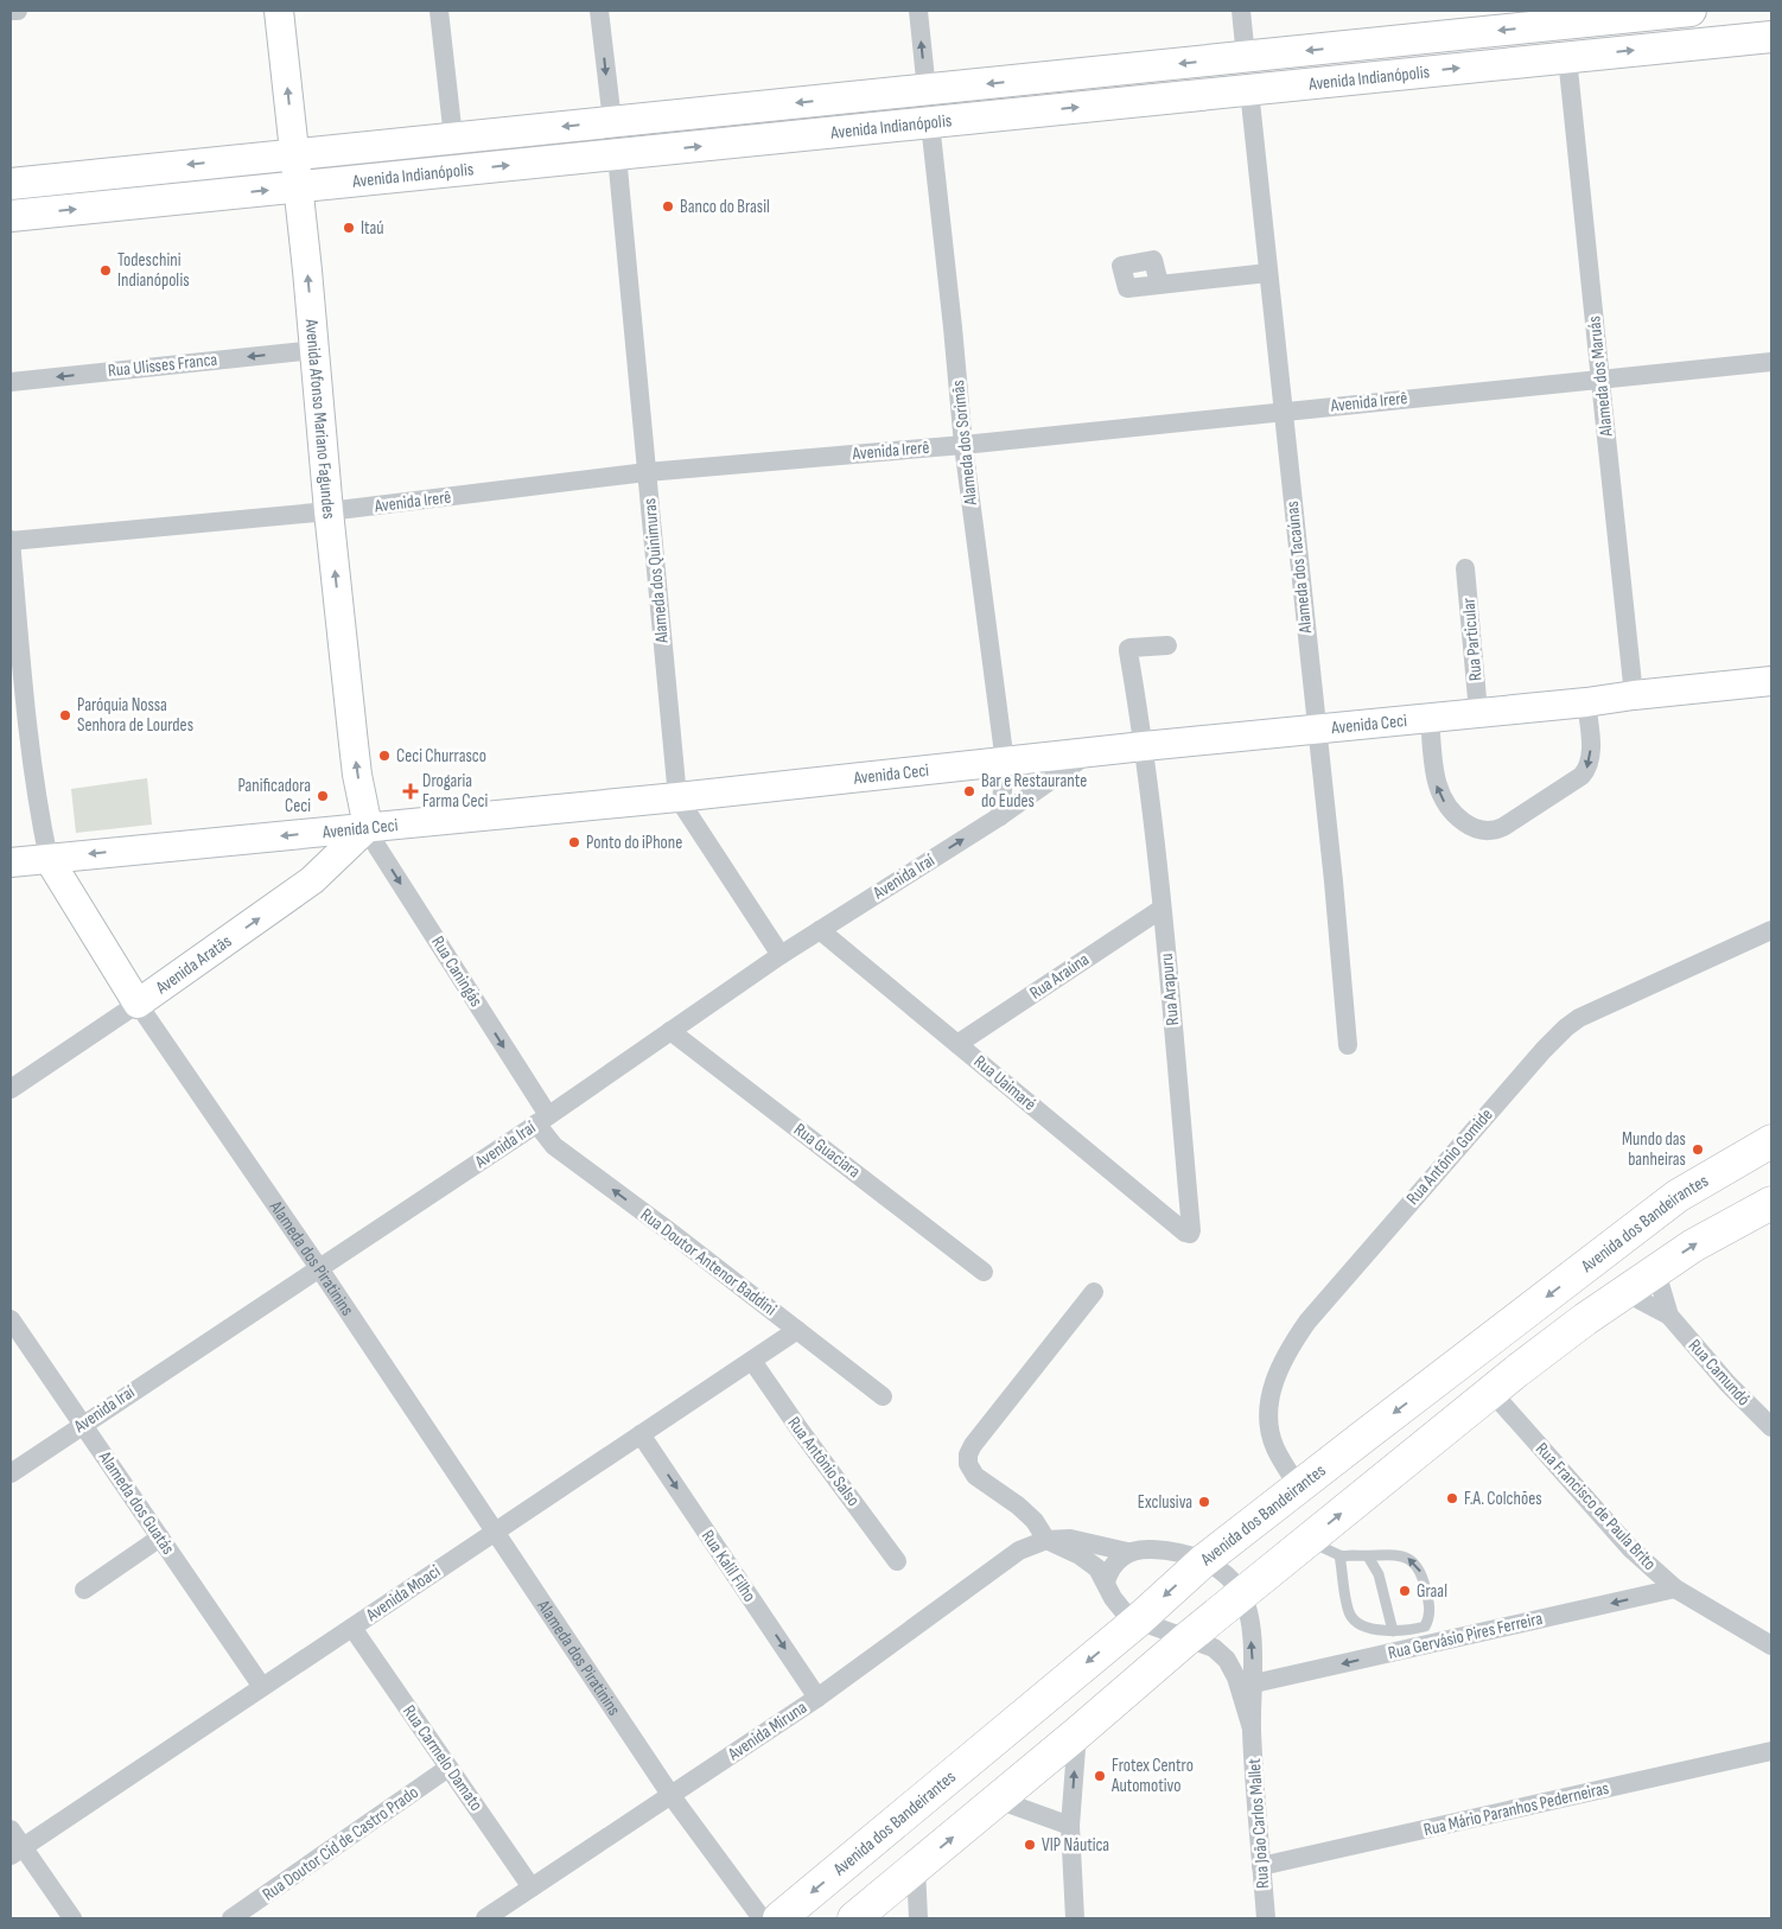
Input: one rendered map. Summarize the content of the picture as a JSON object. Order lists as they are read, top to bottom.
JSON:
{
  "streets": {
    "highway": ["Avenida dos Bandeirantes"],
    "main road": ["Avenida Indianópolis"],
    "street": [
      "Rua Ulisses Franca",
      "Alameda dos Maruás",
      "Avenida Irerê",
      "Avenida Afonso Mariano Fagundes",
      "Alameda dos Sorimãs",
      "Alameda dos Tacaúnas",
      "Alameda dos Quinimuras",
      "Rua Particular",
      "Avenida Ceci",
      "Avenida Iraí",
      "Avenida Aratãs",
      "Rua Caningás",
      "Rua Araúna",
      "Rua Arapuru",
      "Rua Uaimaré",
      "Rua Guaciara",
      "Rua Antônio Gomide",
      "Alameda dos Piratinins",
      "Rua Doutor Antenor Baddini",
      "Rua Camundó",
      "Rua Antônio Salso",
      "Alameda dos Guatás",
      "Rua Francisco de Paula Brito",
      "Rua Kalil Filho",
      "Avenida Moaci",
      "Rua Gervásio Pires Ferreira",
      "Avenida Miruna",
      "Rua Carmelo Damato",
      "Rua Mário Paranhos Pederneiras",
      "Rua João Carlos Mallet",
      "Rua Doutor Cid de Castro Prado"
    ]
  },
  "crossings": [
    ["Avenida Indianópolis", "Alameda dos Maruás"],
    ["Avenida Indianópolis", "Avenida Afonso Mariano Fagundes"],
    ["Avenida Indianópolis", "Alameda dos Sorimãs"],
    ["Avenida Indianópolis", "Alameda dos Tacaúnas"],
    ["Avenida Indianópolis", "Alameda dos Quinimuras"],
    ["Rua Ulisses Franca", "Avenida Afonso Mariano Fagundes"],
    ["Alameda dos Maruás", "Avenida Irerê"],
    ["Alameda dos Maruás", "Avenida Ceci"],
    ["Avenida Irerê", "Avenida Afonso Mariano Fagundes"],
    ["Avenida Irerê", "Alameda dos Sorimãs"],
    ["Avenida Irerê", "Alameda dos Tacaúnas"],
    ["Avenida Irerê", "Alameda dos Quinimuras"],
    ["Avenida Irerê", "Alameda dos Piratinins"],
    ["Avenida Afonso Mariano Fagundes", "Avenida Ceci"],
    ["Avenida Afonso Mariano Fagundes", "Avenida Aratãs"],
    ["Avenida Afonso Mariano Fagundes", "Rua Caningás"],
    ["Alameda dos Sorimãs", "Avenida Ceci"],
    ["Alameda dos Tacaúnas", "Avenida Ceci"],
    ["Alameda dos Quinimuras", "Avenida Ceci"],
    ["Alameda dos Quinimuras", "Avenida Iraí"],
    ["Rua Particular", "Avenida Ceci"],
    ["Avenida Ceci", "Avenida Iraí"],
    ["Avenida Ceci", "Avenida Aratãs"],
    ["Avenida Ceci", "Rua Caningás"],
    ["Avenida Ceci", "Rua Arapuru"],
    ["Avenida Ceci", "Alameda dos Piratinins"],
    ["Avenida Iraí", "Rua Caningás"],
    ["Avenida Iraí", "Rua Uaimaré"],
    ["Avenida Iraí", "Rua Guaciara"],
    ["Avenida Iraí", "Alameda dos Piratinins"],
    ["Avenida Iraí", "Rua Doutor Antenor Baddini"],
    ["Avenida Iraí", "Alameda dos Guatás"],
    ["Avenida Aratãs", "Rua Caningás"],
    ["Avenida Aratãs", "Alameda dos Piratinins"],
    ["Rua Caningás", "Rua Doutor Antenor Baddini"],
    ["Rua Araúna", "Rua Arapuru"],
    ["Rua Araúna", "Rua Uaimaré"],
    ["Rua Arapuru", "Rua Uaimaré"],
    ["Rua Antônio Gomide", "Avenida dos Bandeirantes"],
    ["Avenida dos Bandeirantes", "Avenida Miruna"],
    ["Avenida dos Bandeirantes", "Rua João Carlos Mallet"],
    ["Alameda dos Piratinins", "Avenida Moaci"],
    ["Alameda dos Piratinins", "Avenida Miruna"],
    ["Rua Doutor Antenor Baddini", "Avenida Moaci"],
    ["Rua Antônio Salso", "Avenida Moaci"],
    ["Alameda dos Guatás", "Avenida Moaci"],
    ["Rua Francisco de Paula Brito", "Rua Gervásio Pires Ferreira"],
    ["Rua Kalil Filho", "Avenida Moaci"],
    ["Rua Kalil Filho", "Avenida Miruna"],
    ["Avenida Moaci", "Rua Carmelo Damato"],
    ["Rua Gervásio Pires Ferreira", "Rua João Carlos Mallet"],
    ["Avenida Miruna", "Rua Carmelo Damato"],
    ["Avenida Miruna", "Rua João Carlos Mallet"],
    ["Rua Carmelo Damato", "Rua Doutor Cid de Castro Prado"],
    ["Rua Mário Paranhos Pederneiras", "Rua João Carlos Mallet"]
  ],
  "one_way": [
    "Rua Ulisses Franca",
    "Avenida Afonso Mariano Fagundes",
    "Avenida Aratãs",
    "Rua Caningás",
    "Rua Doutor Antenor Baddini",
    "Rua Kalil Filho",
    "Rua Gervásio Pires Ferreira"
  ],
  "places": {
    "other": [
      "Banco do Brasil",
      "Itaú",
      "Todeschini Indianópolis",
      "Paróquia Nossa Senhora de Lourdes",
      "Ceci Churrasco",
      "Bar e Restaurante do Eudes",
      "Panificadora Ceci",
      "Ponto do iPhone",
      "Mundo das banheiras",
      "F.A. Colchões",
      "Exclusiva",
      "Graal",
      "Frotex Centro Automotivo",
      "VIP Náutica"
    ],
    "health": ["Drogaria Farma Ceci"]
  }
}
